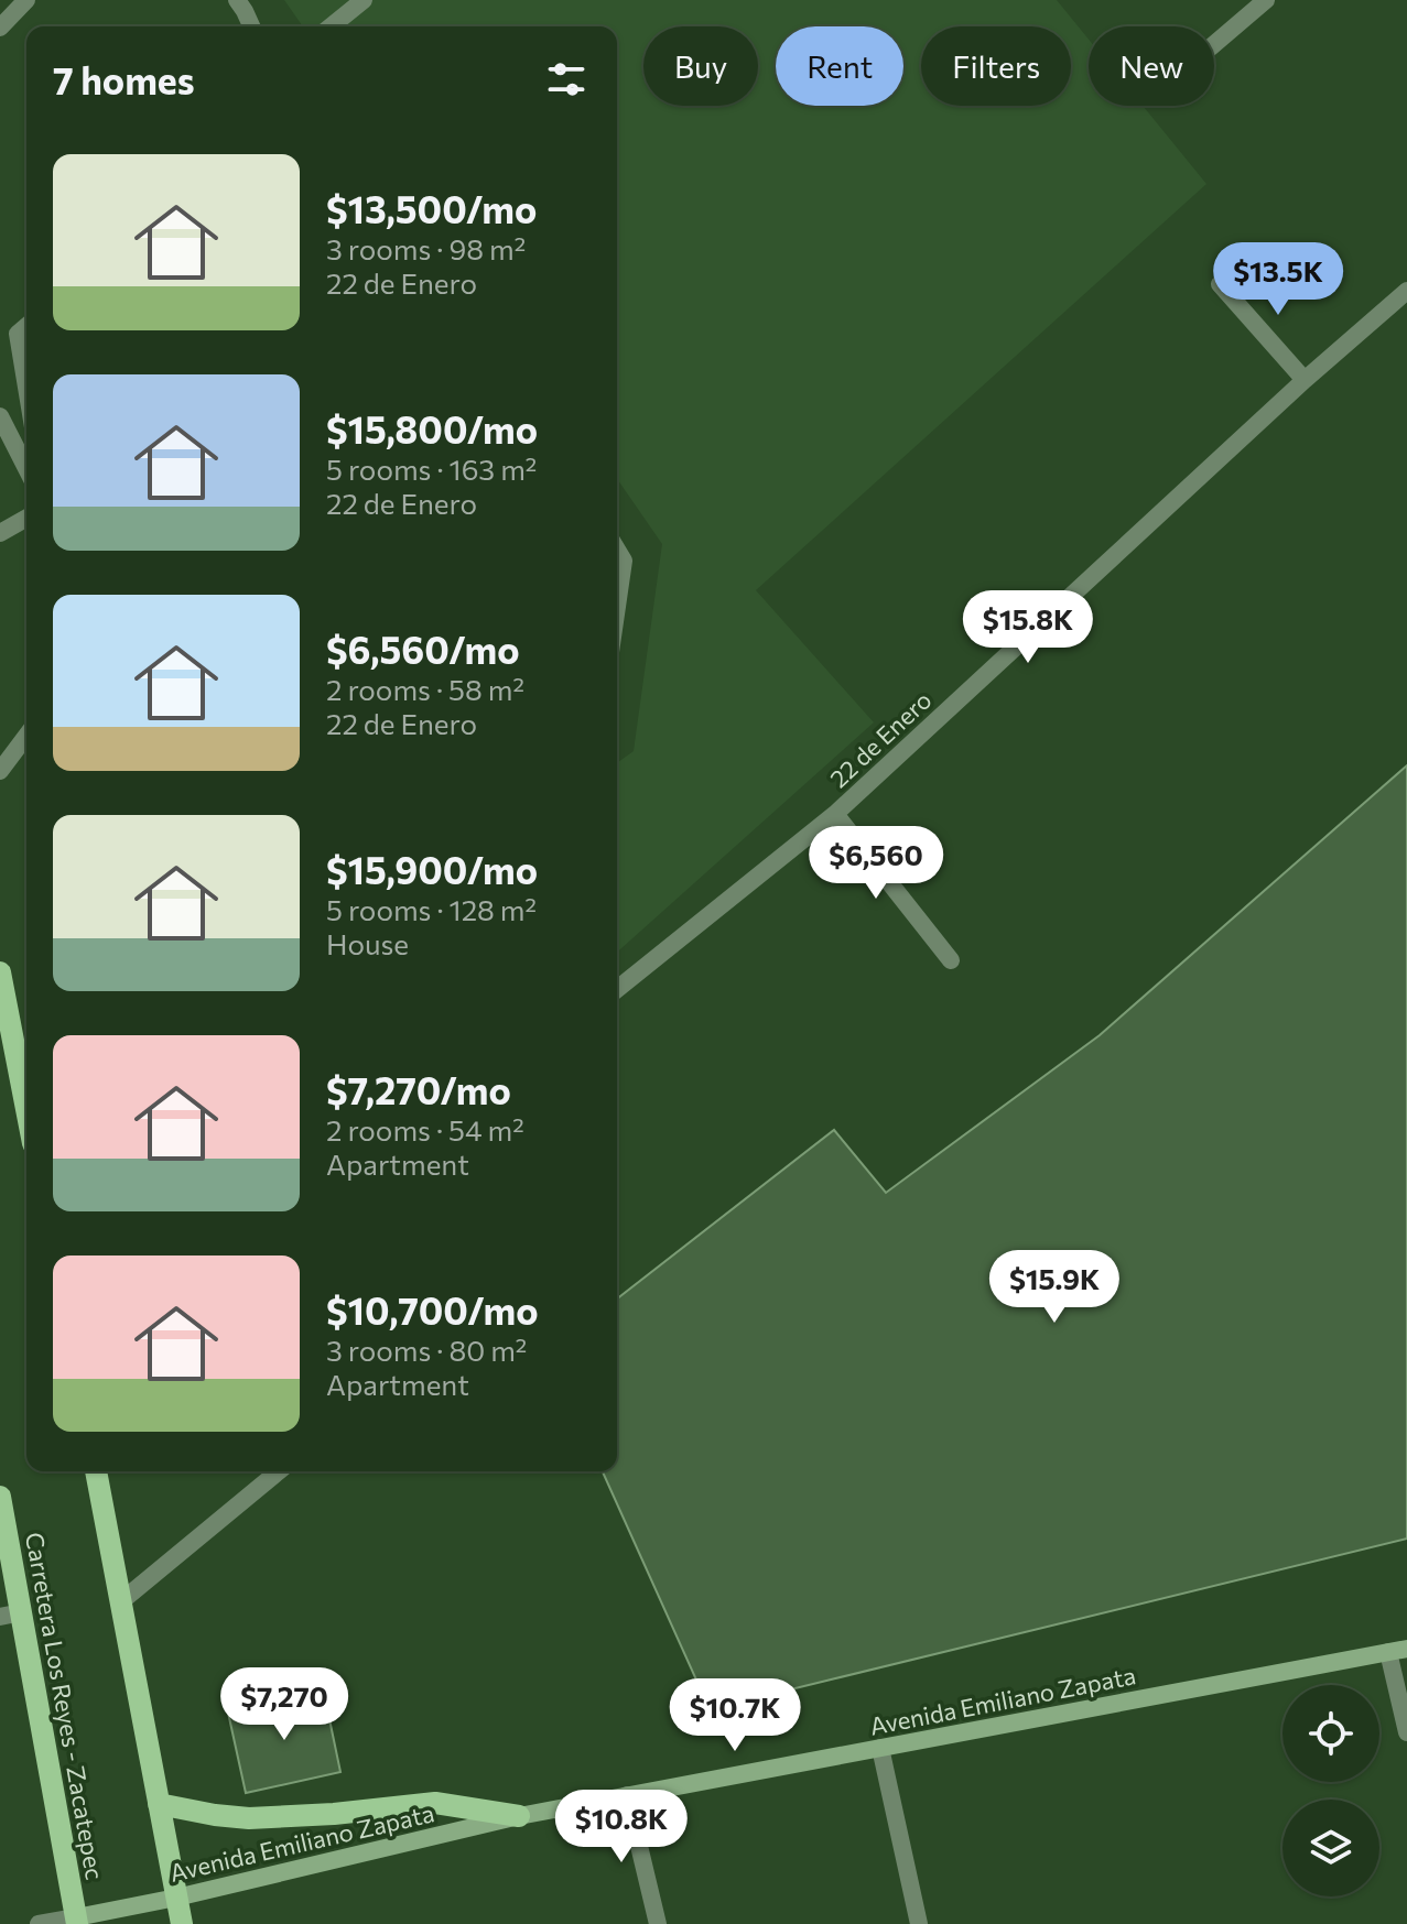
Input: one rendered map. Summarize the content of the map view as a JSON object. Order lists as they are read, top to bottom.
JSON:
{
  "streets": {
    "main road": ["Avenida Emiliano Zapata", "Carretera Los Reyes - Zacatepec"],
    "street": ["22 de Enero"]
  },
  "crossings": [
    ["Avenida Emiliano Zapata", "Carretera Los Reyes - Zacatepec"]
  ],
  "page": {
    "chip": [
      "Buy",
      "Rent",
      "Filters",
      "New"
    ],
    "heading": "7 homes",
    "list": [
      {
        "name": "$13,500/mo",
        "note": "3 rooms · 98 m² · 22 de Enero"
      },
      {
        "name": "$15,800/mo",
        "note": "5 rooms · 163 m² · 22 de Enero"
      },
      {
        "name": "$6,560/mo",
        "note": "2 rooms · 58 m² · 22 de Enero"
      },
      {
        "name": "$15,900/mo",
        "note": "5 rooms · 128 m² · House"
      },
      {
        "name": "$7,270/mo",
        "note": "2 rooms · 54 m² · Apartment"
      },
      {
        "name": "$10,700/mo",
        "note": "3 rooms · 80 m² · Apartment"
      }
    ],
    "price": [
      "$13.5K",
      "$15.8K",
      "$6,560",
      "$15.9K",
      "$7,270",
      "$10.7K",
      "$10.8K"
    ]
  }
}
